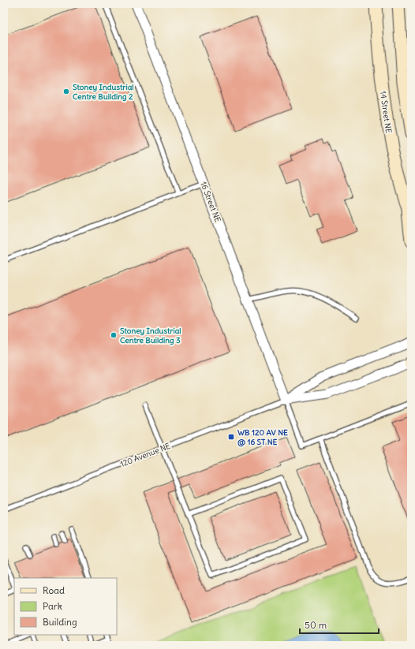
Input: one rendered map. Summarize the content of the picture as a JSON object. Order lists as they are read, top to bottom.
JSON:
{
  "streets": {
    "street": ["14 Street NE", "16 Street NE", "120 Avenue NE"]
  },
  "crossings": [
    ["16 Street NE", "120 Avenue NE"]
  ],
  "places": {
    "other": ["Stoney Industrial Centre Building 2", "Stoney Industrial Centre Building 3"],
    "transit": ["WB 120 AV NE @ 16 ST NE"]
  },
  "legend": ["Road", "Park", "Building"],
  "scale_bar": "50 m"
}
